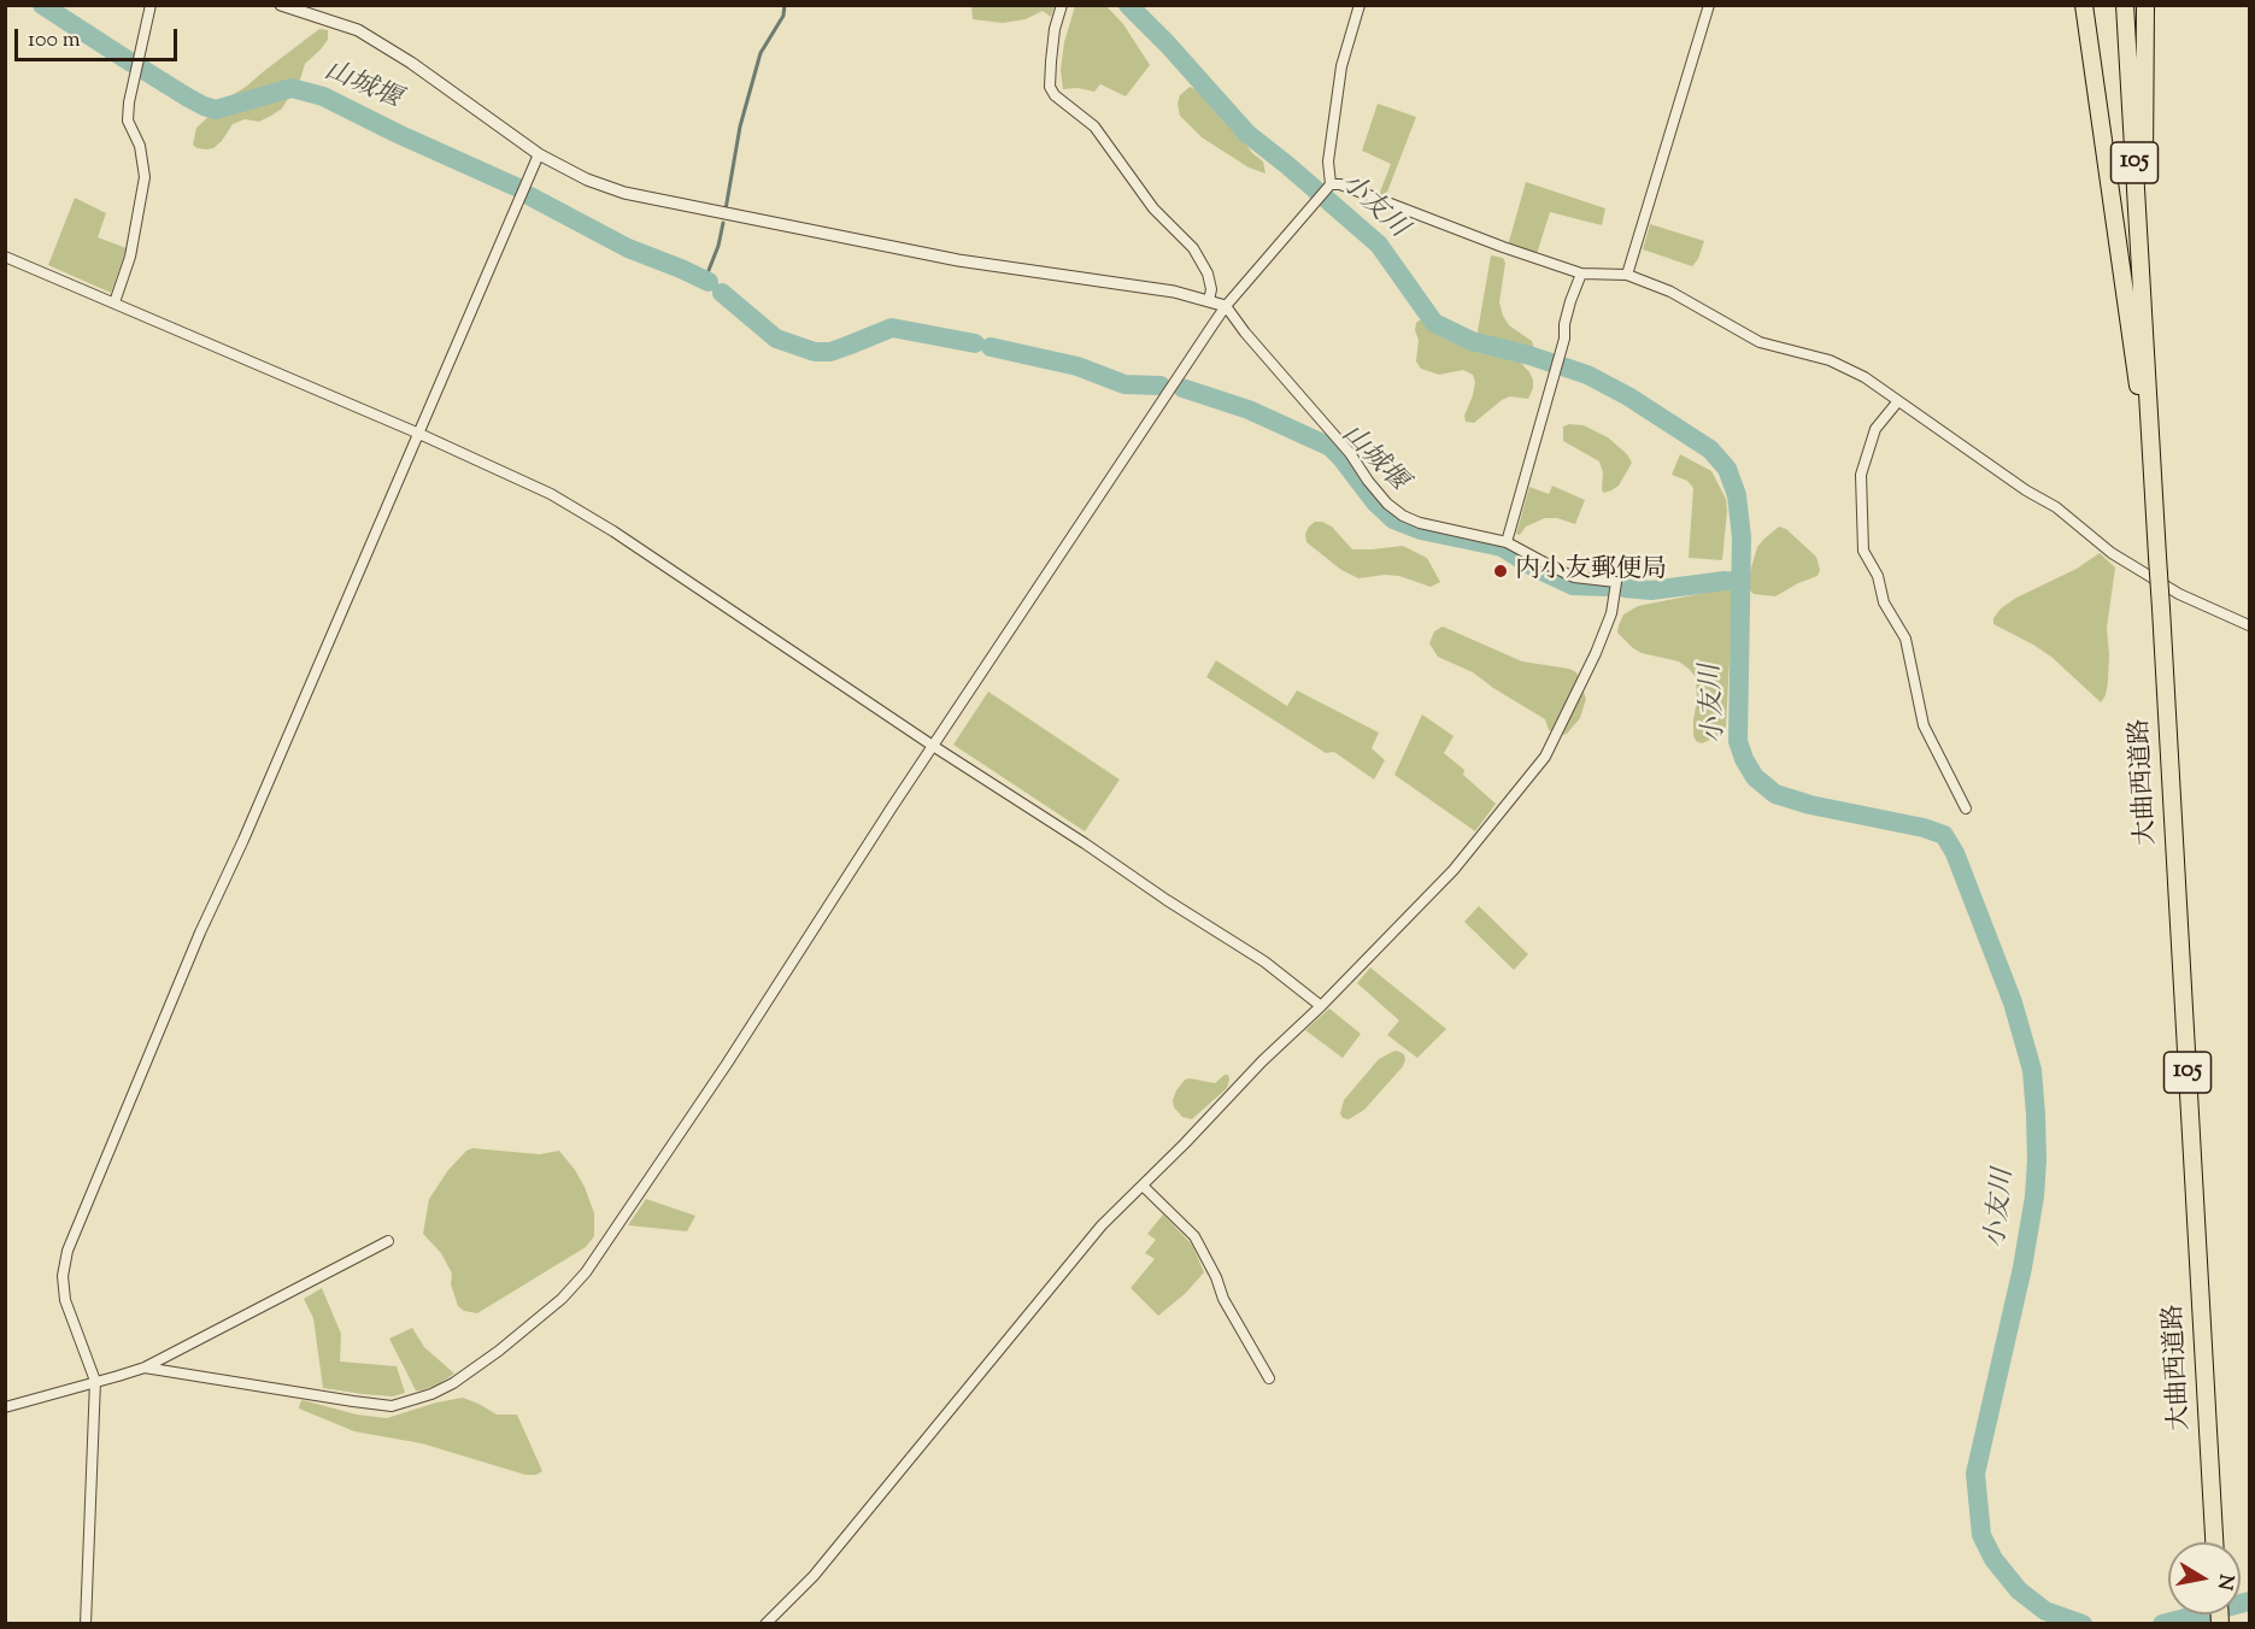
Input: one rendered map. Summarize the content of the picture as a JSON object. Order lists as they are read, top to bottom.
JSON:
{
  "streets": {
    "highway": ["105", "大曲西道路"]
  },
  "water": ["山城堰", "小友川"],
  "places": ["内小友郵便局"],
  "scale_bar": "100 m",
  "north": "right"
}
